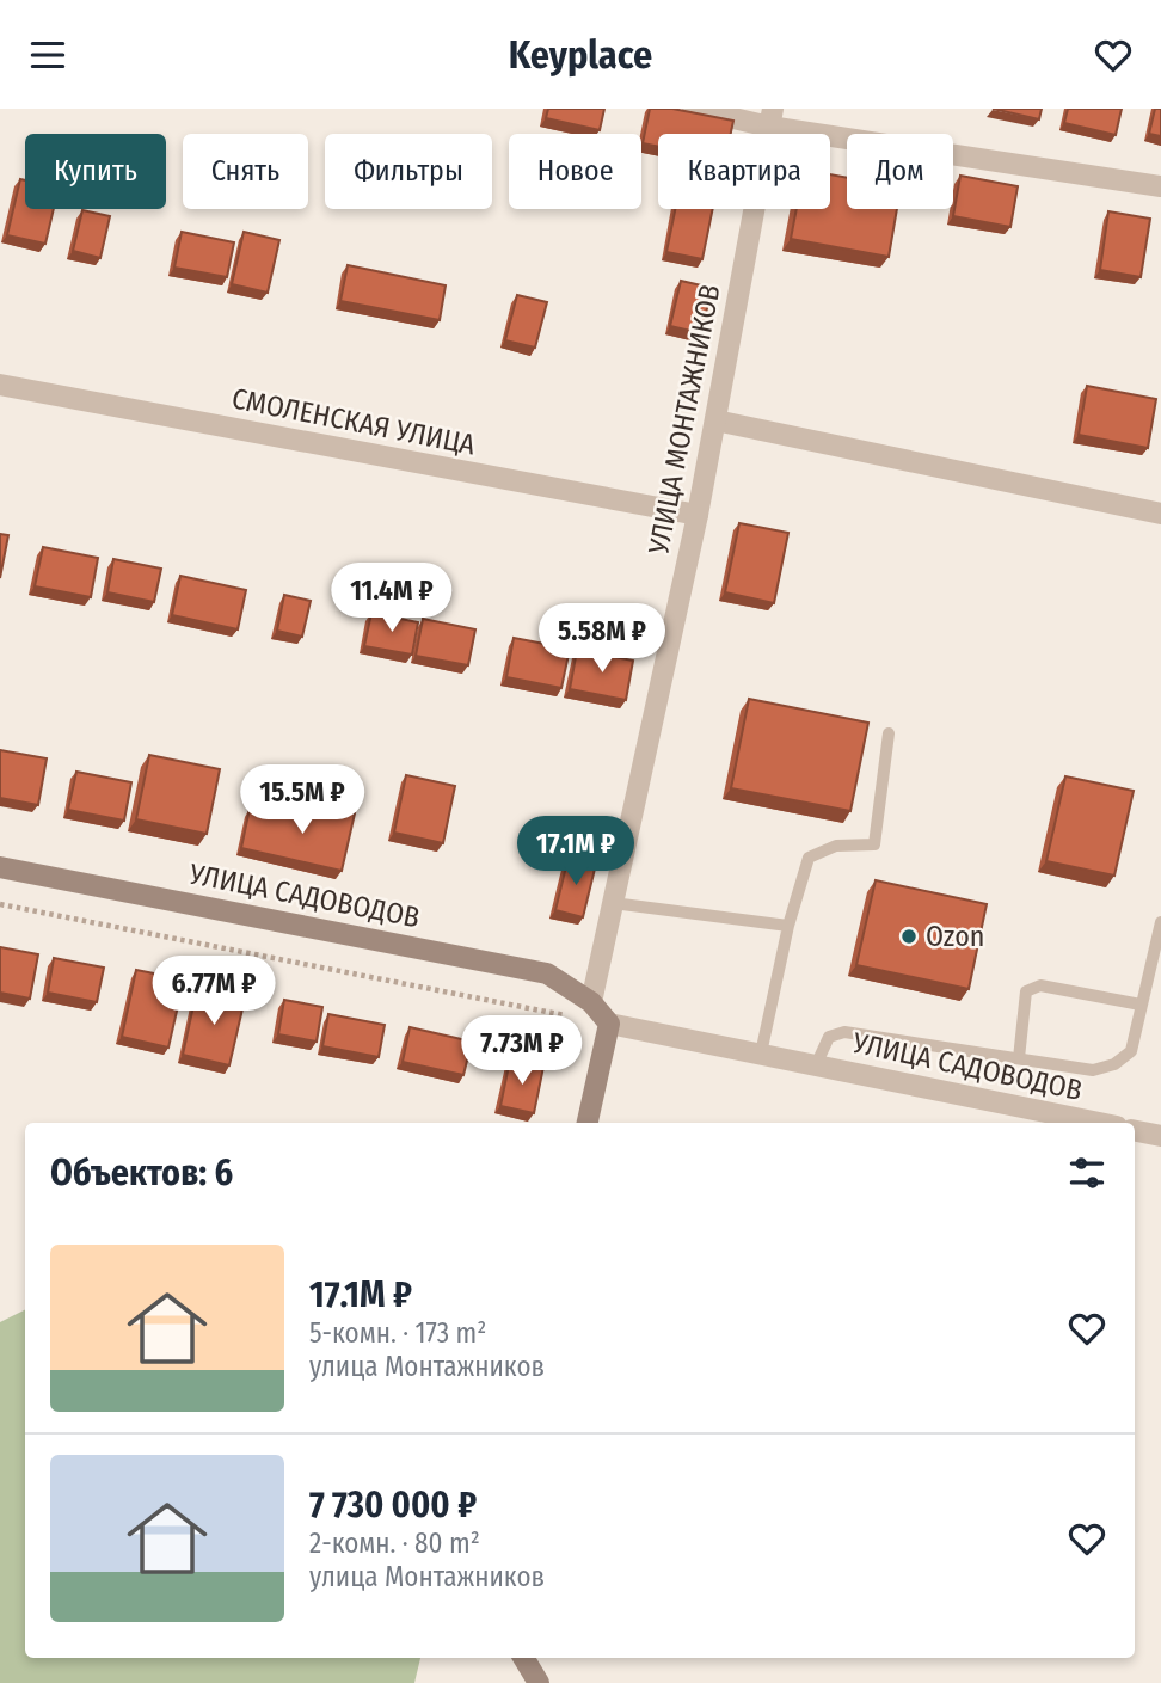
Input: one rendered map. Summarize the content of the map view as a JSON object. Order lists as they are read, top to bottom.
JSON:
{
  "streets": {
    "main road": ["УЛИЦА САДОВОДОВ"],
    "street": ["УЛИЦА МОНТАЖНИКОВ", "СМОЛЕНСКАЯ УЛИЦА"]
  },
  "crossings": [
    ["УЛИЦА МОНТАЖНИКОВ", "СМОЛЕНСКАЯ УЛИЦА"],
    ["УЛИЦА МОНТАЖНИКОВ", "УЛИЦА САДОВОДОВ"]
  ],
  "places": ["Ozon"],
  "page": {
    "header": "Keyplace",
    "chip": [
      "Купить",
      "Снять",
      "Фильтры",
      "Новое",
      "Квартира",
      "Дом"
    ],
    "price": [
      "11.4M ₽",
      "5.58M ₽",
      "15.5M ₽",
      "17.1M ₽",
      "6.77M ₽",
      "7.73M ₽"
    ],
    "heading": "Объектов: 6",
    "list": [
      {
        "name": "17.1M ₽",
        "note": "5-комн. · 173 m² · улица Монтажников"
      },
      {
        "name": "7 730 000 ₽",
        "note": "2-комн. · 80 m² · улица Монтажников"
      }
    ]
  }
}
